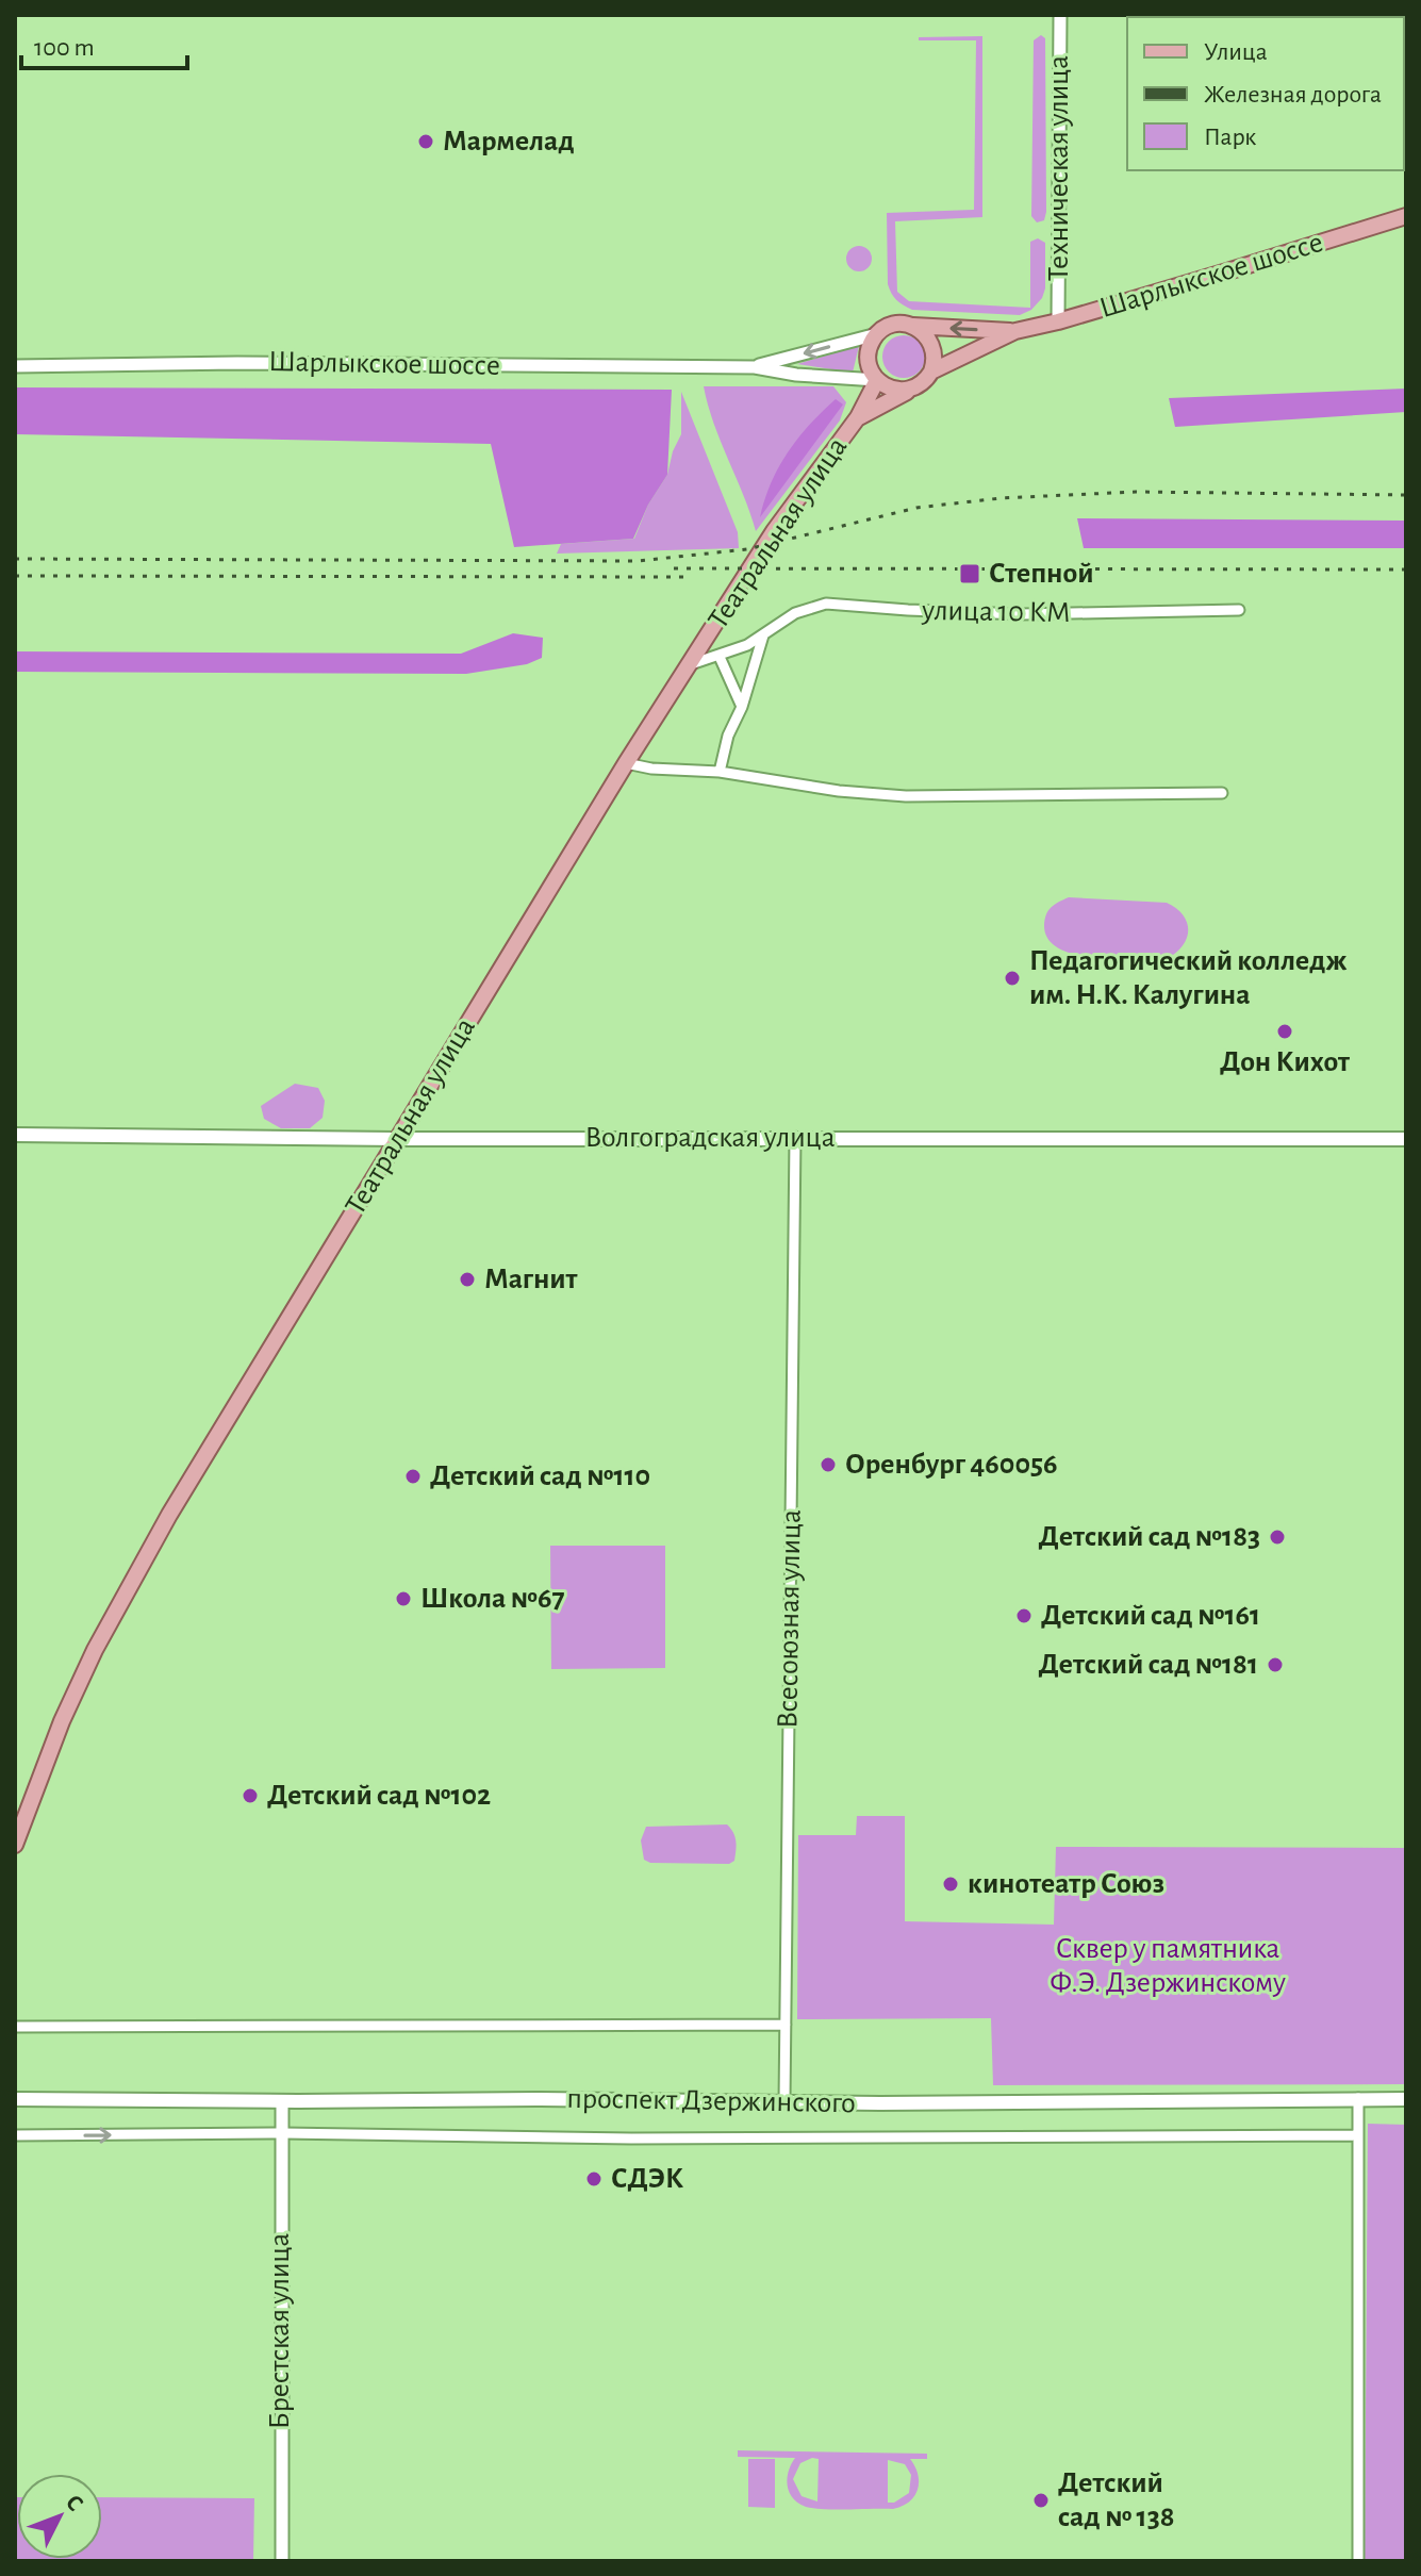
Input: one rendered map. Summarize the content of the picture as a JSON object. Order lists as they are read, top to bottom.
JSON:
{
  "streets": {
    "main road": [
      "Шарлыкское шоссе",
      "Театральная улица",
      "Волгоградская улица",
      "проспект Дзержинского"
    ],
    "street": [
      "Техническая улица",
      "улица 10 КМ",
      "Всесоюзная улица",
      "Брестская улица"
    ]
  },
  "crossings": [
    ["Техническая улица", "Шарлыкское шоссе"],
    ["Шарлыкское шоссе", "Театральная улица"],
    ["Театральная улица", "улица 10 КМ"],
    ["Театральная улица", "Волгоградская улица"],
    ["Волгоградская улица", "Всесоюзная улица"],
    ["Всесоюзная улица", "проспект Дзержинского"],
    ["проспект Дзержинского", "Брестская улица"]
  ],
  "parks": ["Сквер у памятника Ф.Э. Дзержинскому"],
  "places": {
    "other": [
      "Мармелад",
      "Педагогический колледж им. Н.К. Калугина",
      "Дон Кихот",
      "Магнит",
      "Оренбург 460056",
      "Детский сад №110",
      "Детский сад №183",
      "Школа №67",
      "Детский сад №161",
      "Детский сад №181",
      "Детский сад №102",
      "кинотеатр Союз",
      "СДЭК",
      "Детский сад № 138"
    ],
    "transit": ["Степной"]
  },
  "legend": ["Улица", "Железная дорога", "Парк"],
  "scale_bar": "100 m",
  "north": "top right"
}
